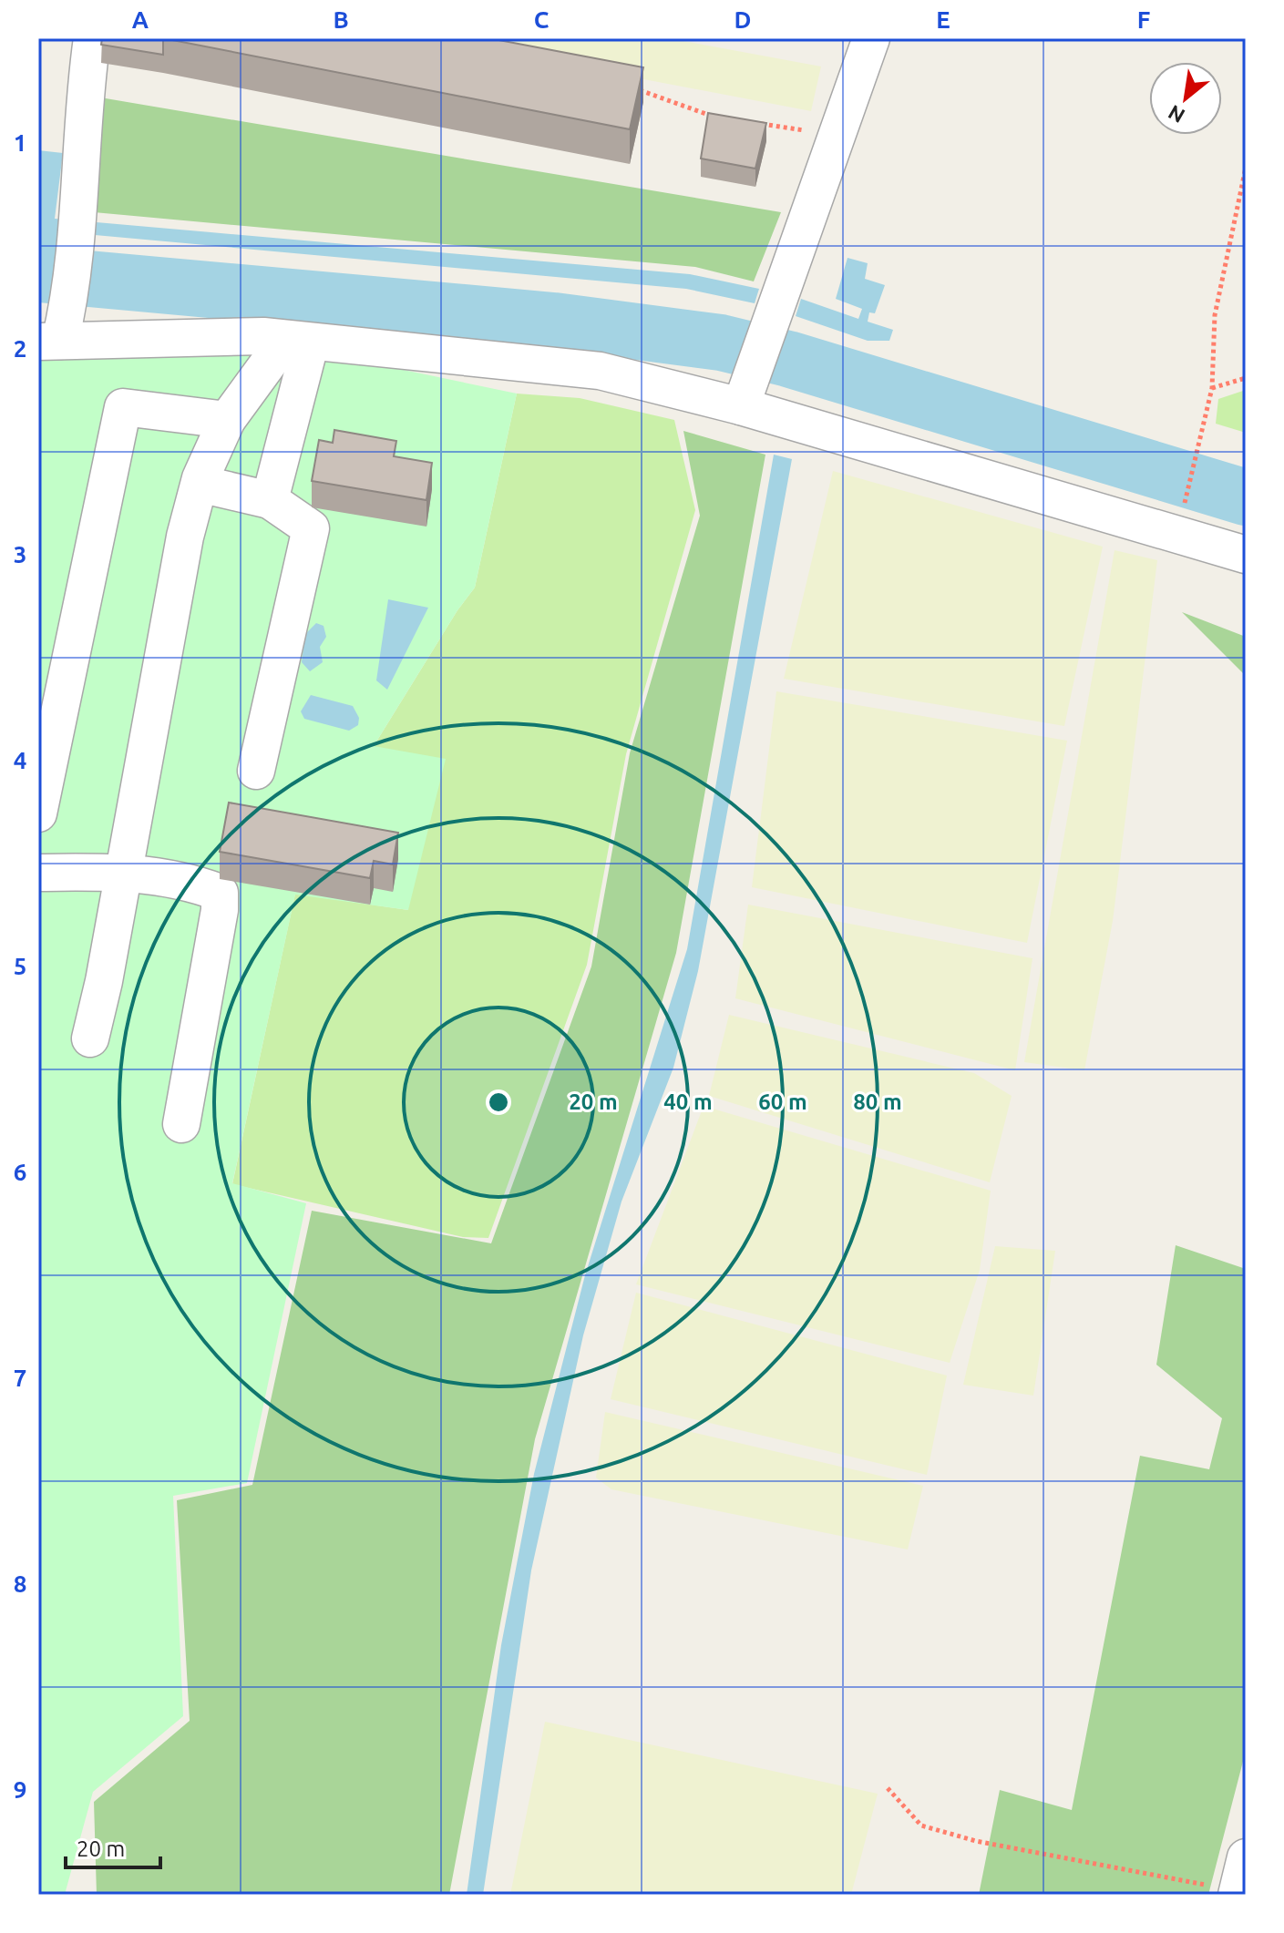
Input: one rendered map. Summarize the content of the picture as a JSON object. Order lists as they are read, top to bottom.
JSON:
{
  "scale_bar": "20 m",
  "north": "bottom left",
  "grid": {
    "columns": [
      "A",
      "B",
      "C",
      "D",
      "E",
      "F"
    ],
    "rows": [
      "1",
      "2",
      "3",
      "4",
      "5",
      "6",
      "7",
      "8",
      "9"
    ]
  },
  "rings": [
    "20 m",
    "40 m",
    "60 m",
    "80 m"
  ]
}
